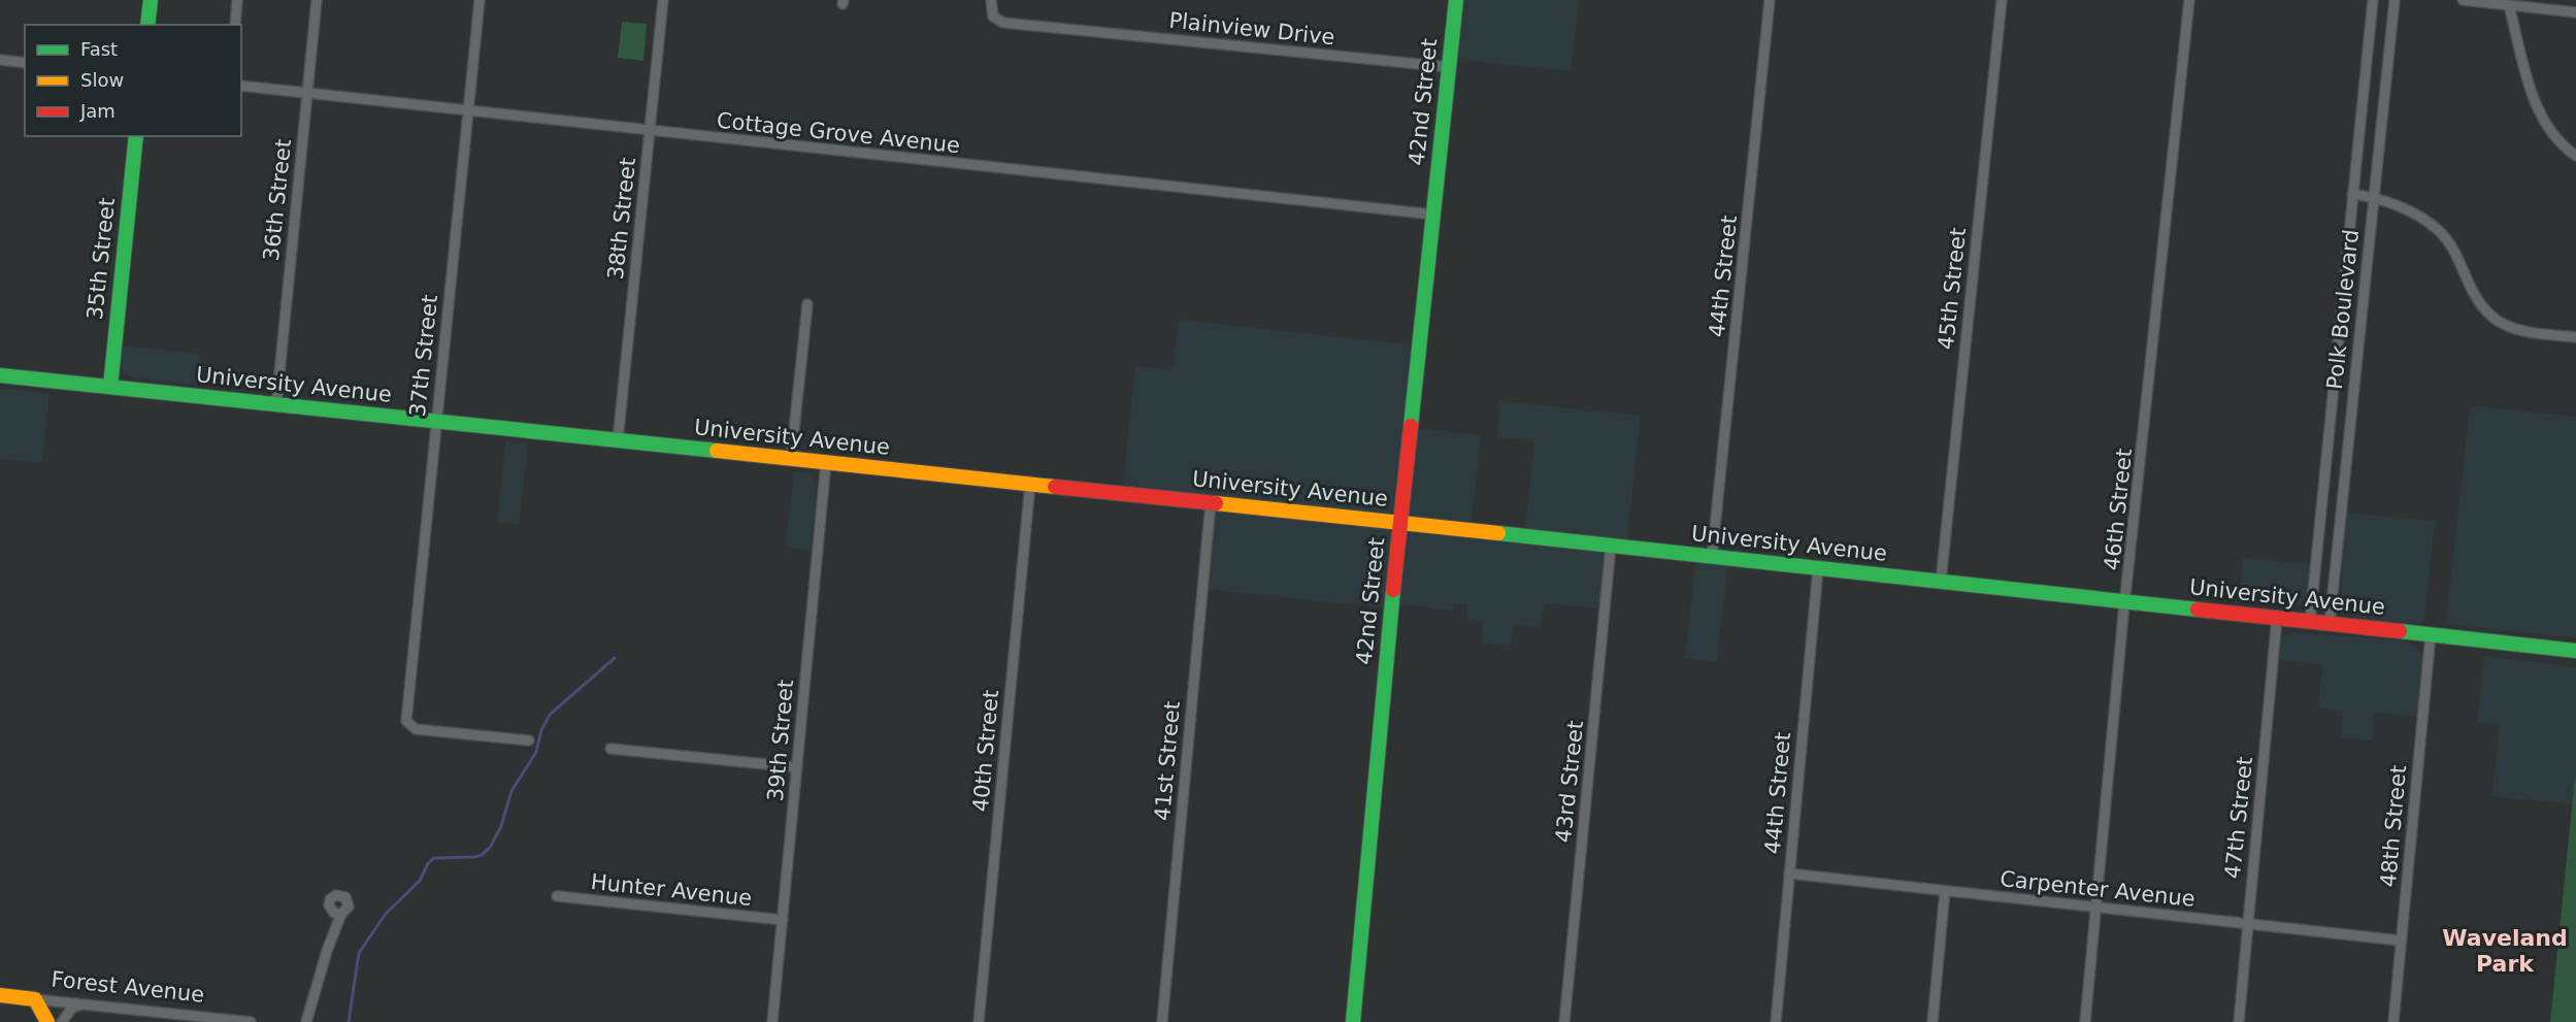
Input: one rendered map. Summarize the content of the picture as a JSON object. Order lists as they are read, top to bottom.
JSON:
{
  "streets": {
    "main road": [
      "42nd Street",
      "35th Street",
      "University Avenue",
      "Forest Avenue"
    ],
    "street": [
      "Plainview Drive",
      "Cottage Grove Avenue",
      "36th Street",
      "38th Street",
      "44th Street",
      "45th Street",
      "Polk Boulevard",
      "37th Street",
      "46th Street",
      "39th Street",
      "40th Street",
      "41st Street",
      "43rd Street",
      "47th Street",
      "48th Street",
      "Carpenter Avenue",
      "Hunter Avenue"
    ]
  },
  "crossings": [
    ["Plainview Drive", "42nd Street"],
    ["42nd Street", "Cottage Grove Avenue"],
    ["42nd Street", "University Avenue"],
    ["Cottage Grove Avenue", "36th Street"],
    ["Cottage Grove Avenue", "38th Street"],
    ["Cottage Grove Avenue", "37th Street"],
    ["36th Street", "University Avenue"],
    ["38th Street", "University Avenue"],
    ["35th Street", "University Avenue"],
    ["44th Street", "University Avenue"],
    ["44th Street", "Carpenter Avenue"],
    ["45th Street", "University Avenue"],
    ["Polk Boulevard", "University Avenue"],
    ["37th Street", "University Avenue"],
    ["University Avenue", "46th Street"],
    ["University Avenue", "39th Street"],
    ["University Avenue", "40th Street"],
    ["University Avenue", "41st Street"],
    ["University Avenue", "43rd Street"],
    ["University Avenue", "47th Street"],
    ["University Avenue", "48th Street"],
    ["46th Street", "Carpenter Avenue"],
    ["39th Street", "Hunter Avenue"],
    ["47th Street", "Carpenter Avenue"],
    ["48th Street", "Carpenter Avenue"]
  ],
  "districts": ["Waveland Park"],
  "legend": ["Fast", "Slow", "Jam"]
}
